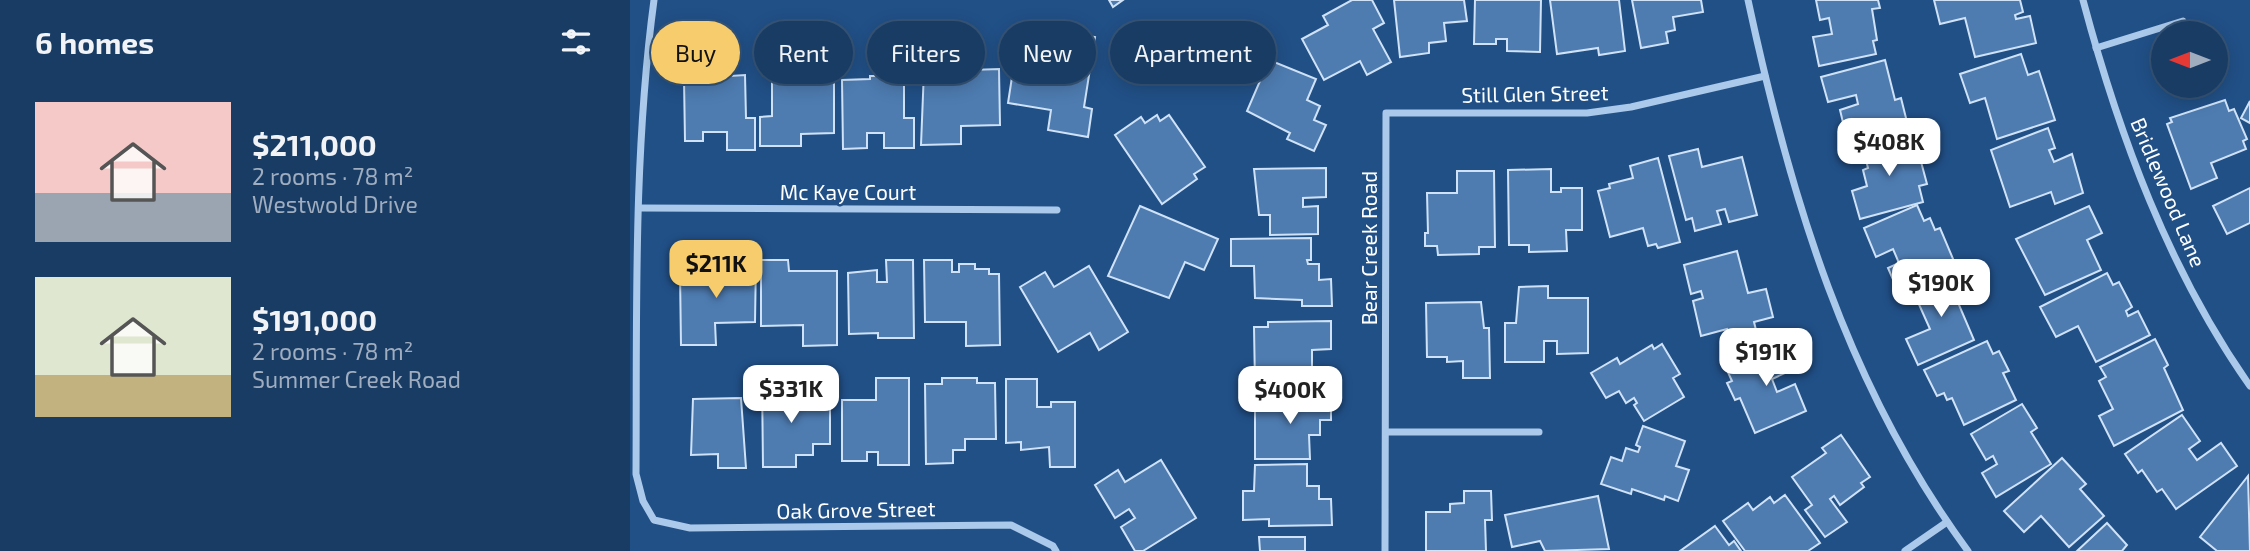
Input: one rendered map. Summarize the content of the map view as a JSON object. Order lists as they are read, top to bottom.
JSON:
{
  "streets": {
    "street": [
      "Still Glen Street",
      "Mc Kaye Court",
      "Bridlewood Lane",
      "Bear Creek Road",
      "Oak Grove Street"
    ]
  },
  "crossings": [
    ["Still Glen Street", "Bear Creek Road"],
    ["Mc Kaye Court", "Oak Grove Street"]
  ],
  "north": "left",
  "page": {
    "heading": "6 homes",
    "chip": [
      "Buy",
      "Rent",
      "Filters",
      "New",
      "Apartment"
    ],
    "list": [
      {
        "name": "$211,000",
        "note": "2 rooms · 78 m² · Westwold Drive"
      },
      {
        "name": "$191,000",
        "note": "2 rooms · 78 m² · Summer Creek Road"
      }
    ],
    "price": [
      "$408K",
      "$211K",
      "$190K",
      "$191K",
      "$331K",
      "$400K"
    ]
  }
}
